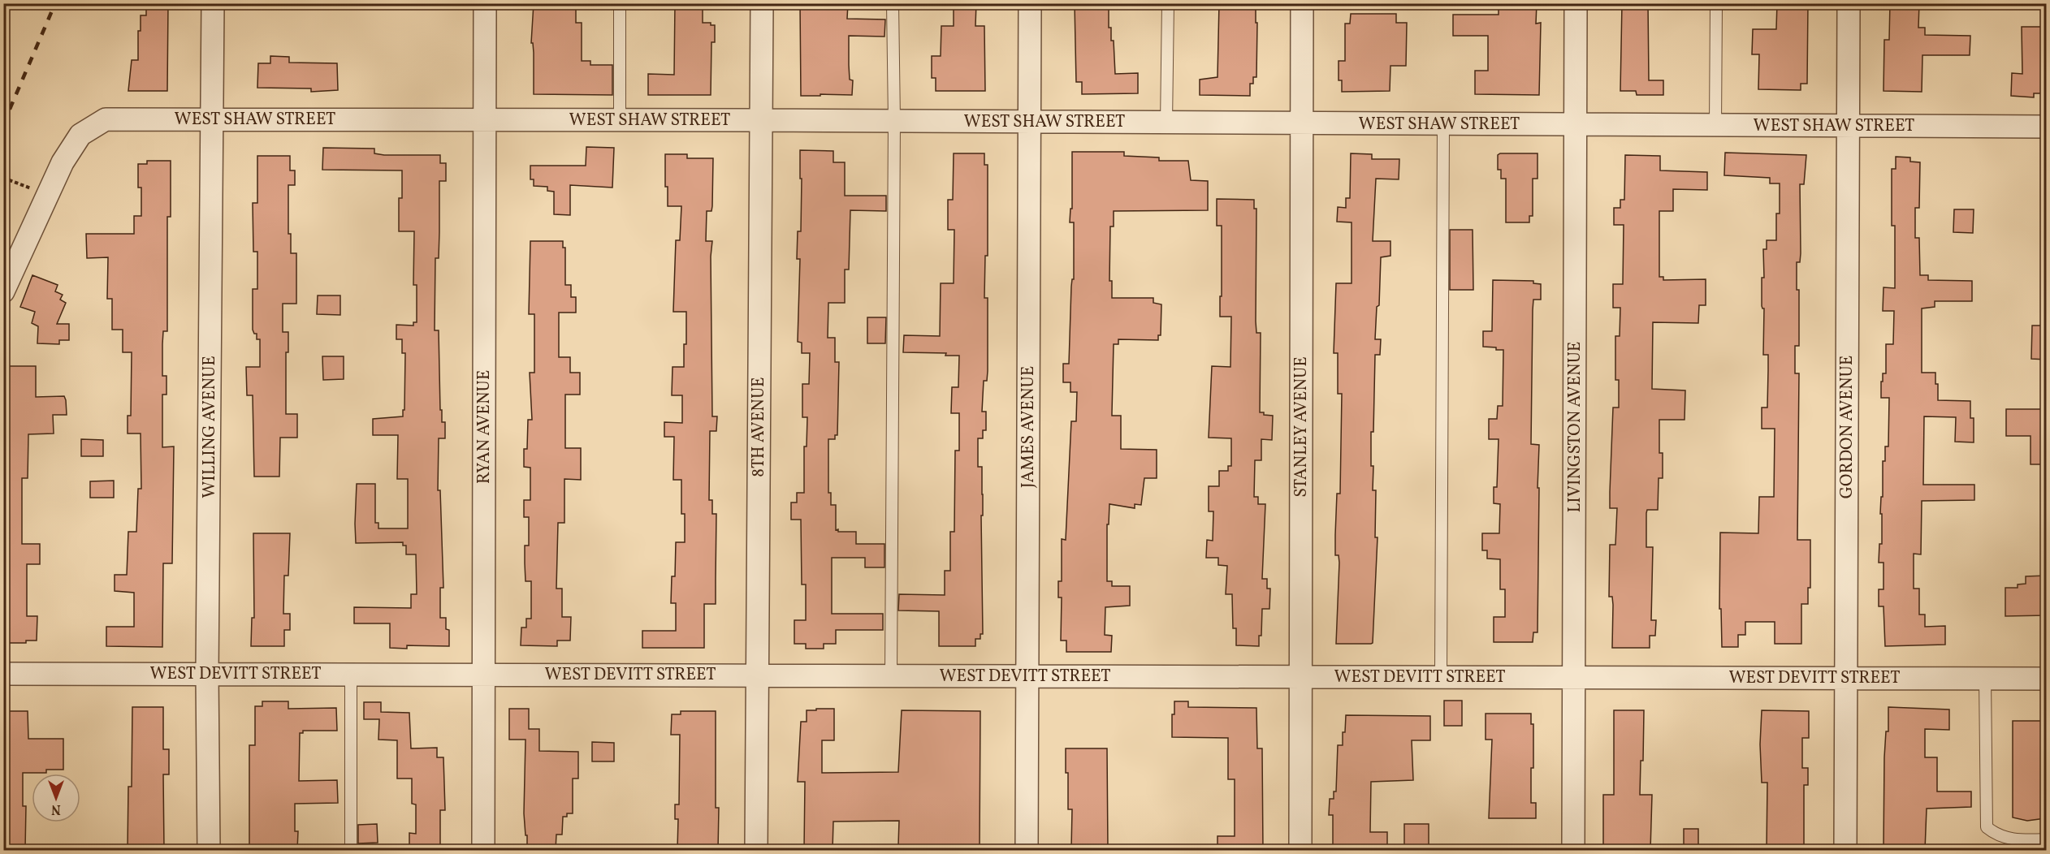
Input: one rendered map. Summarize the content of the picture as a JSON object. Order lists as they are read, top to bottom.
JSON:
{
  "streets": {
    "street": [
      "WEST SHAW STREET",
      "WILLING AVENUE",
      "RYAN AVENUE",
      "8TH AVENUE",
      "JAMES AVENUE",
      "STANLEY AVENUE",
      "LIVINGSTON AVENUE",
      "GORDON AVENUE",
      "WEST DEVITT STREET"
    ]
  },
  "crossings": [
    ["WEST SHAW STREET", "WILLING AVENUE"],
    ["WEST SHAW STREET", "RYAN AVENUE"],
    ["WEST SHAW STREET", "8TH AVENUE"],
    ["WEST SHAW STREET", "JAMES AVENUE"],
    ["WEST SHAW STREET", "STANLEY AVENUE"],
    ["WEST SHAW STREET", "LIVINGSTON AVENUE"],
    ["WEST SHAW STREET", "GORDON AVENUE"],
    ["WILLING AVENUE", "WEST DEVITT STREET"],
    ["RYAN AVENUE", "WEST DEVITT STREET"],
    ["8TH AVENUE", "WEST DEVITT STREET"],
    ["JAMES AVENUE", "WEST DEVITT STREET"],
    ["STANLEY AVENUE", "WEST DEVITT STREET"],
    ["LIVINGSTON AVENUE", "WEST DEVITT STREET"],
    ["GORDON AVENUE", "WEST DEVITT STREET"]
  ],
  "north": "bottom"
}
